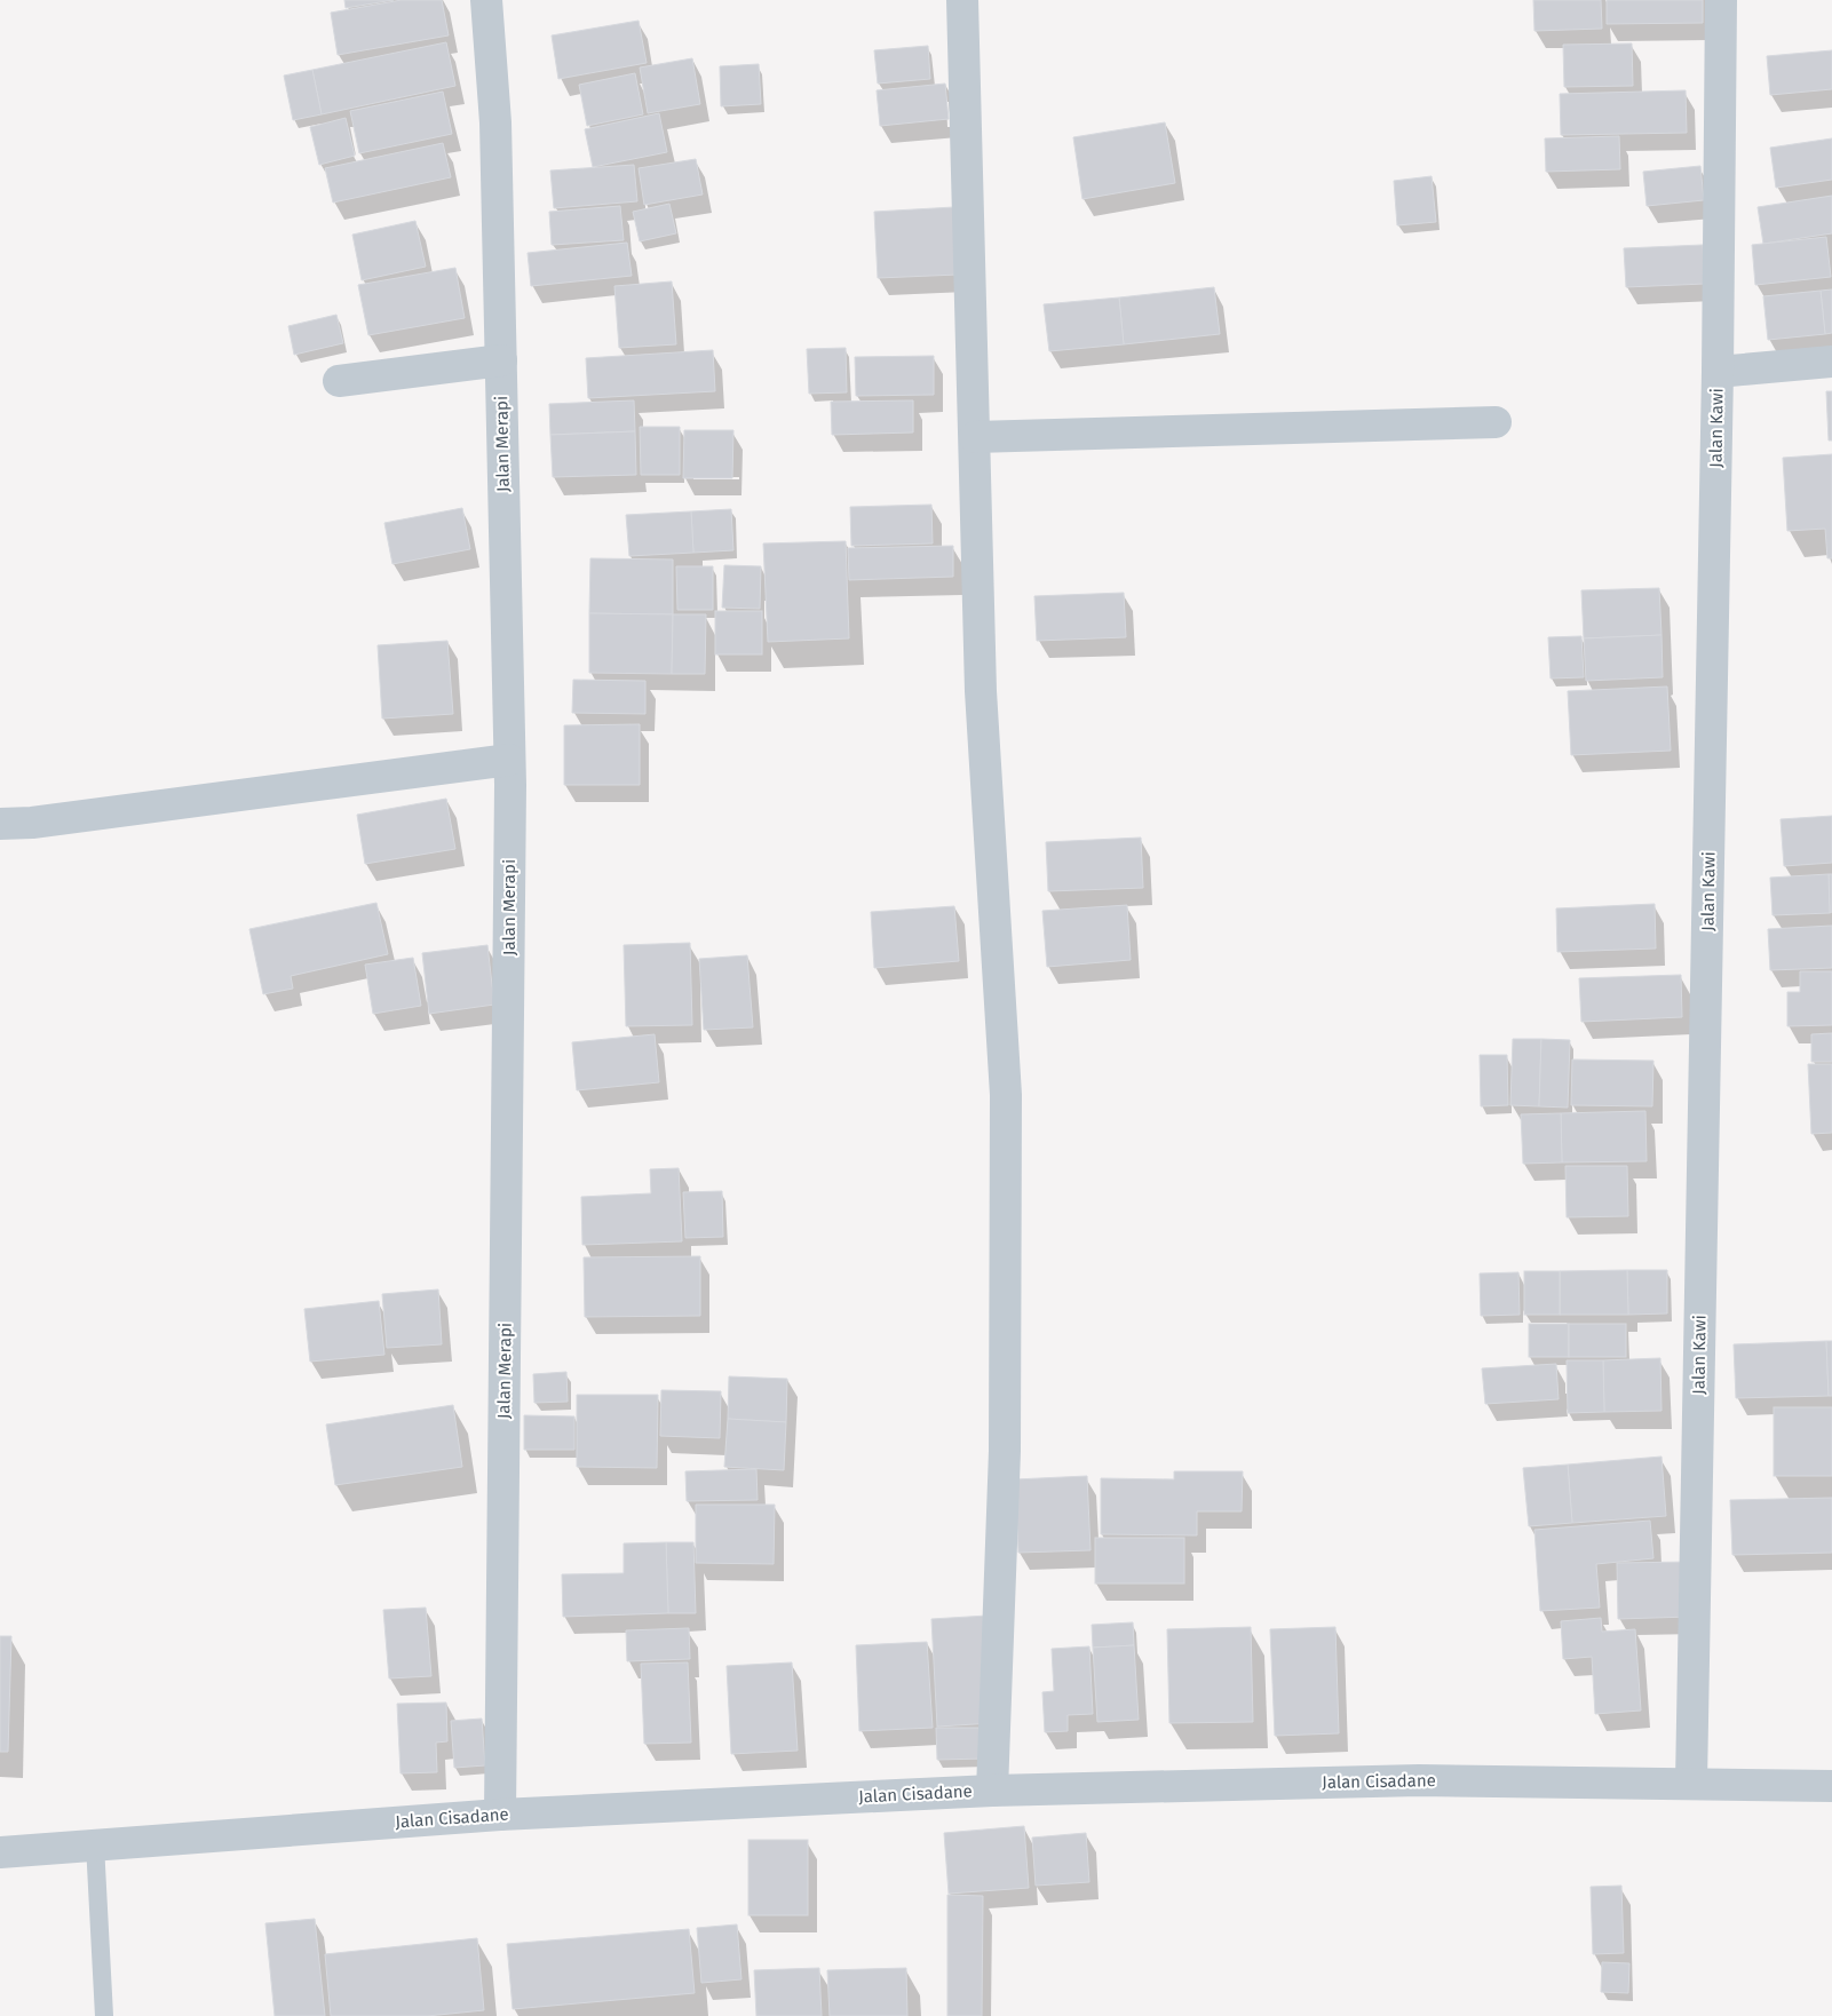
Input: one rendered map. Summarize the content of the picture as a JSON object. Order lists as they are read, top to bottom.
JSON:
{
  "streets": {
    "street": ["Jalan Kawi", "Jalan Merapi", "Jalan Cisadane"]
  },
  "crossings": [
    ["Jalan Kawi", "Jalan Cisadane"],
    ["Jalan Merapi", "Jalan Cisadane"]
  ]
}
